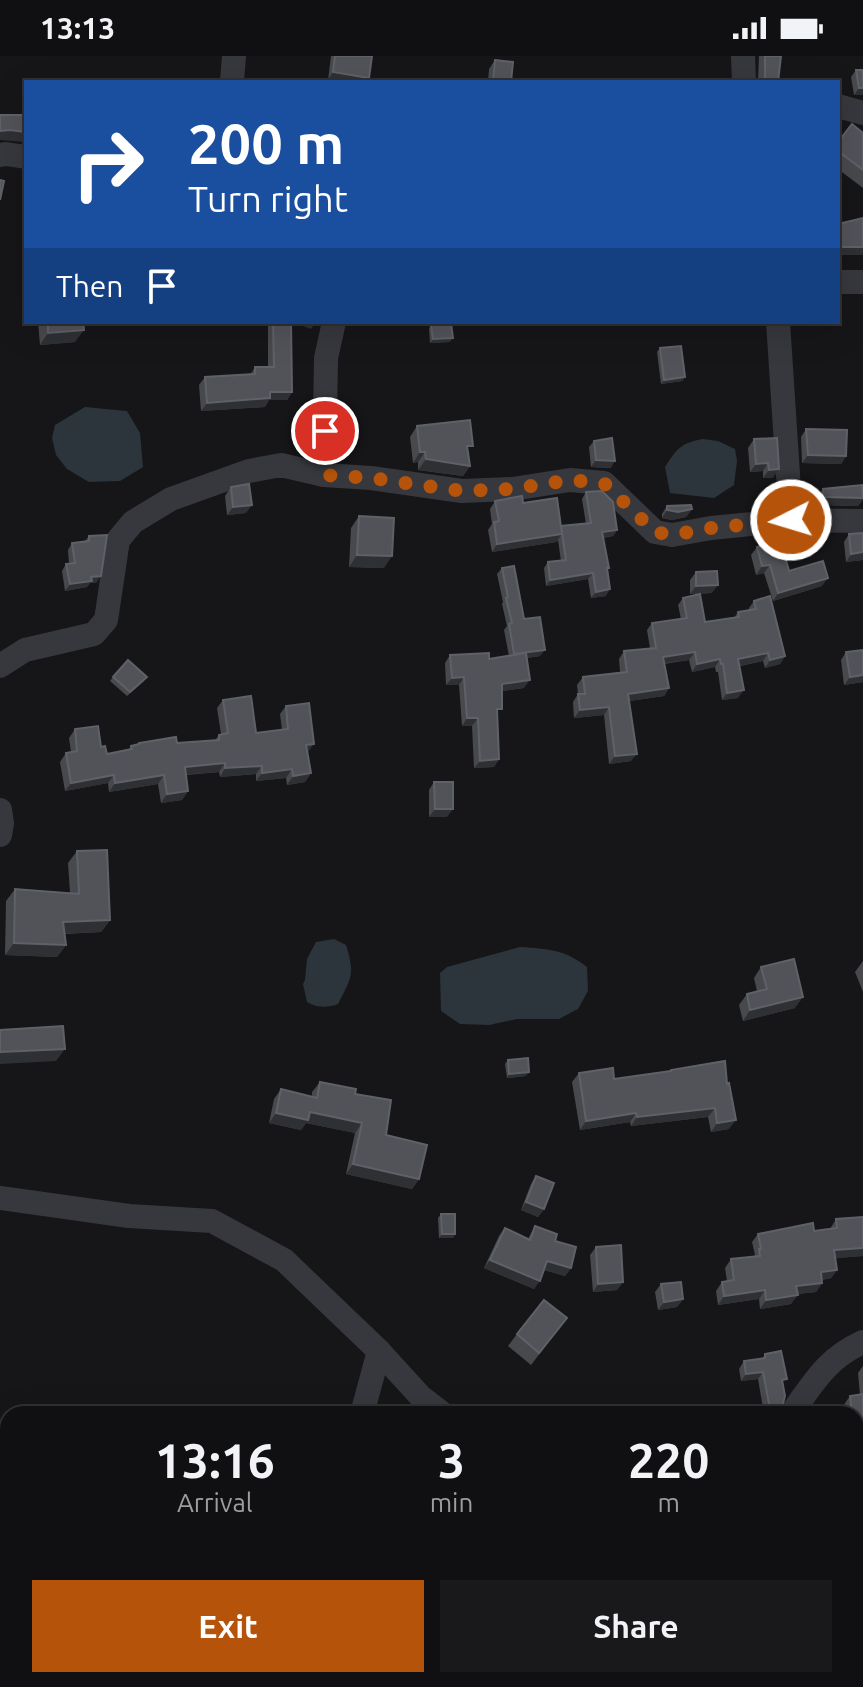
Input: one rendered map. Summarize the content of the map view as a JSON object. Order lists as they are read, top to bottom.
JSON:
{
  "page": {
    "status": "13:13",
    "turn": ["200 m", "Turn right"],
    "then": "Then",
    "eta": [
      "13:16",
      "Arrival",
      "3",
      "min",
      "220",
      "m"
    ],
    "buttons": ["Exit", "Share"]
  }
}
